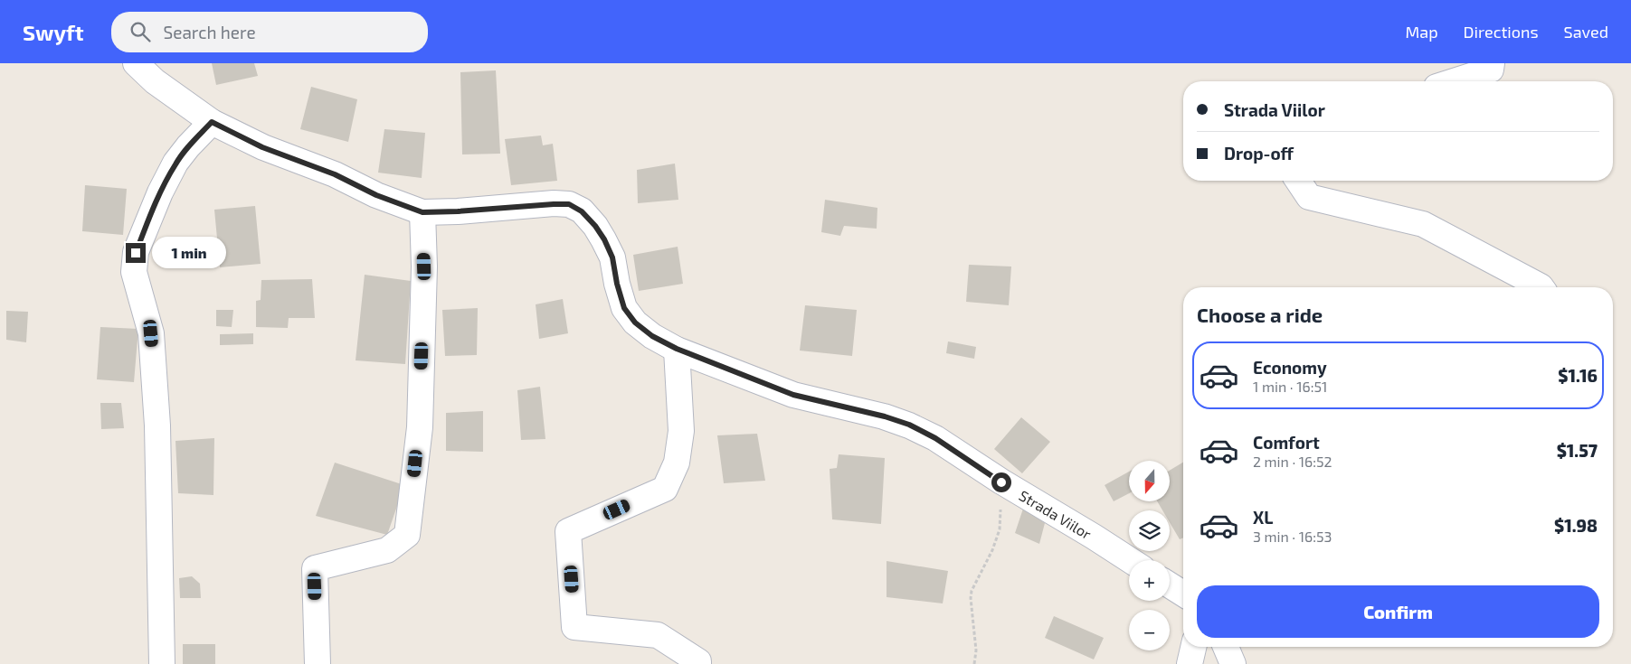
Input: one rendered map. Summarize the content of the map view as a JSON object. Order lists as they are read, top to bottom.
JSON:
{
  "streets": {
    "street": ["Strada Viilor"]
  },
  "north": "bottom",
  "page": {
    "header": "Swyft",
    "search": "Search here",
    "nav": ["Map", "Directions", "Saved"],
    "banner": ["Strada Viilor", "Drop-off"],
    "bubble": "1 min",
    "heading": "Choose a ride",
    "list": [
      {
        "name": "Economy",
        "note": "1 min · 16:51",
        "value": "$1.16"
      },
      {
        "name": "Comfort",
        "note": "2 min · 16:52",
        "value": "$1.57"
      },
      {
        "name": "XL",
        "note": "3 min · 16:53",
        "value": "$1.98"
      }
    ],
    "map_buttons": ["+", "−"],
    "buttons": "Confirm"
  }
}
